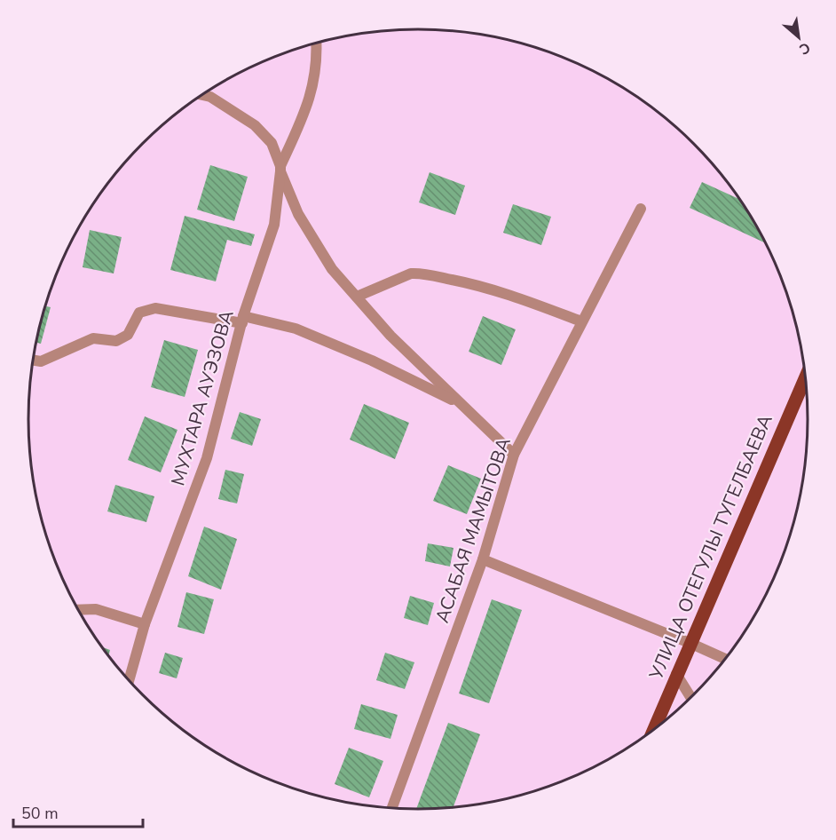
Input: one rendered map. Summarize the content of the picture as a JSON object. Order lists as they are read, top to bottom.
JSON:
{
  "streets": {
    "main road": ["УЛИЦА ОТЕГУЛЫ ТУГЕЛБАЕВА"],
    "street": ["МУХТАРА АУЭЗОВА", "АСАБАЯ МАМЫТОВА"]
  },
  "scale_bar": "50 m",
  "north": "bottom right"
}
